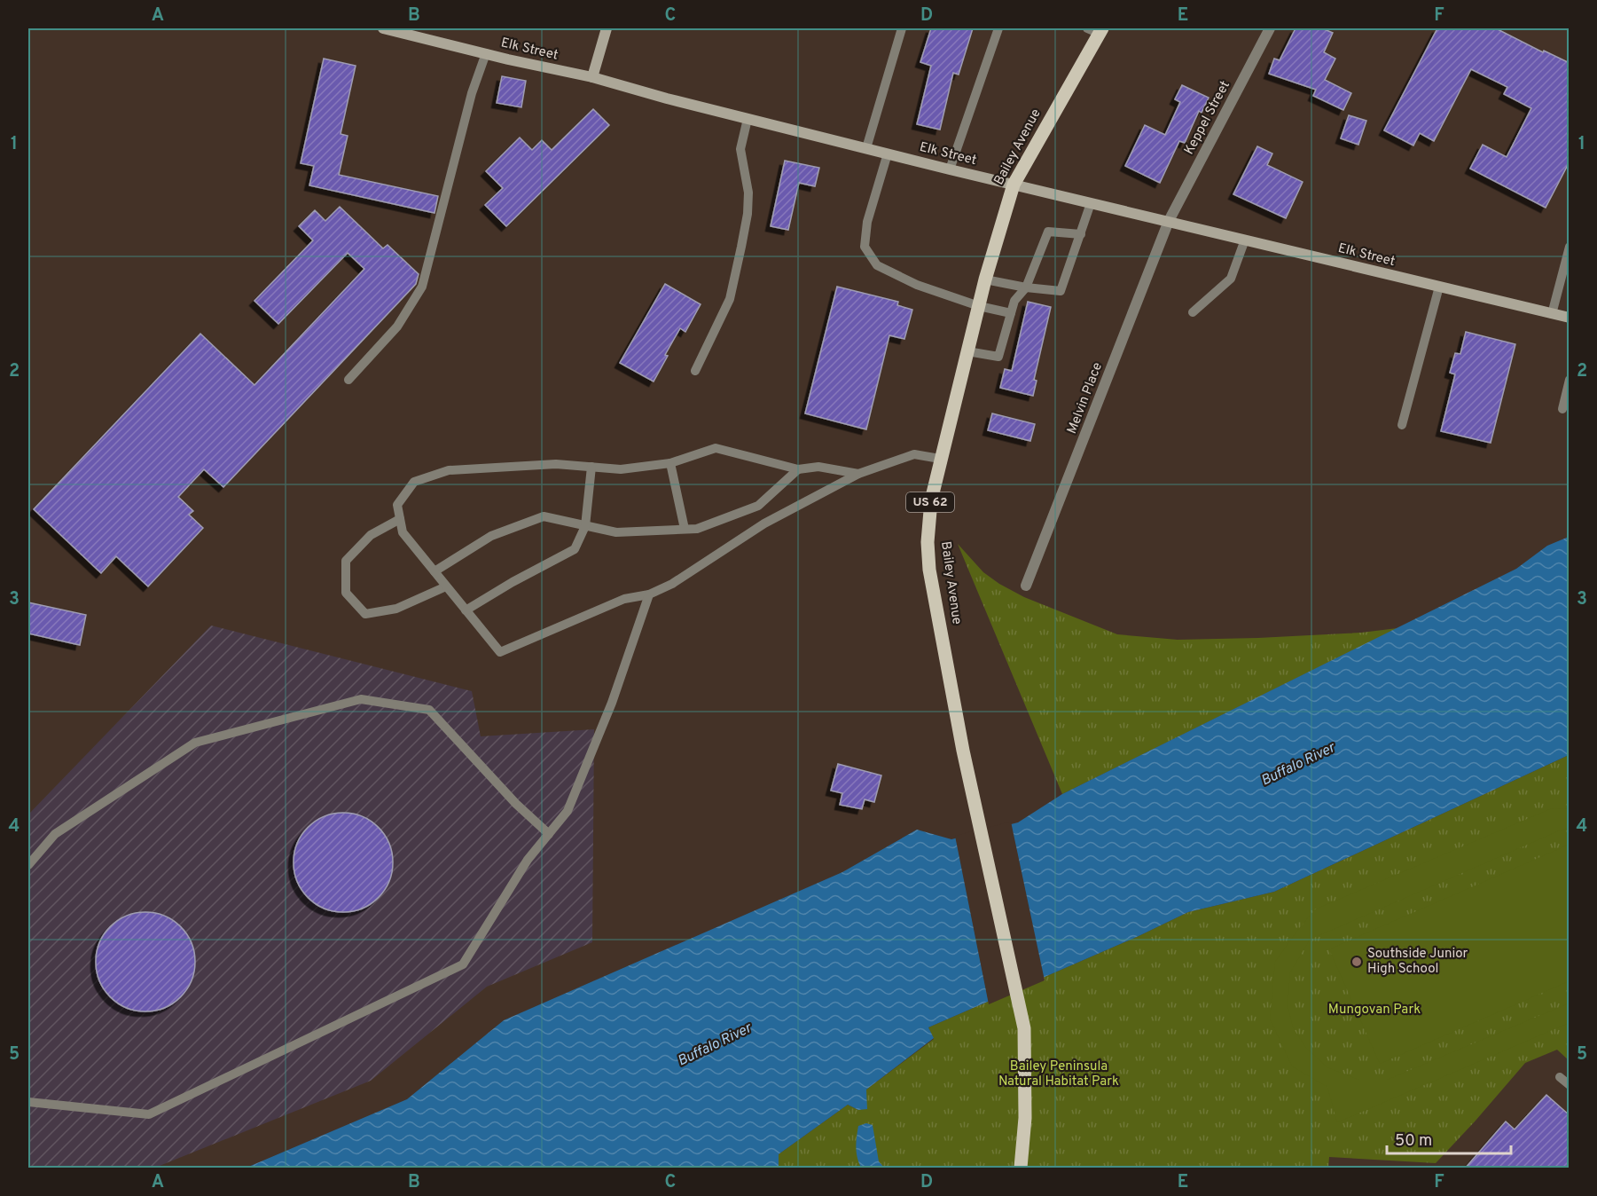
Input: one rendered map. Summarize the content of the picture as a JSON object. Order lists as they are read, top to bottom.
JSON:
{
  "streets": {
    "main road": ["Elk Street", "Bailey Avenue", "US 62"],
    "street": ["Keppel Street", "Melvin Place"]
  },
  "crossings": [
    ["Elk Street", "Keppel Street"],
    ["Elk Street", "Bailey Avenue"],
    ["Elk Street", "Melvin Place"],
    ["Keppel Street", "Melvin Place"]
  ],
  "water": ["Buffalo River"],
  "parks": ["Mungovan Park", "Bailey Peninsula Natural Habitat Park"],
  "places": ["Southside Junior High School"],
  "scale_bar": "50 m",
  "grid": {
    "columns": [
      "A",
      "B",
      "C",
      "D",
      "E",
      "F"
    ],
    "rows": [
      "1",
      "2",
      "3",
      "4",
      "5"
    ]
  }
}
